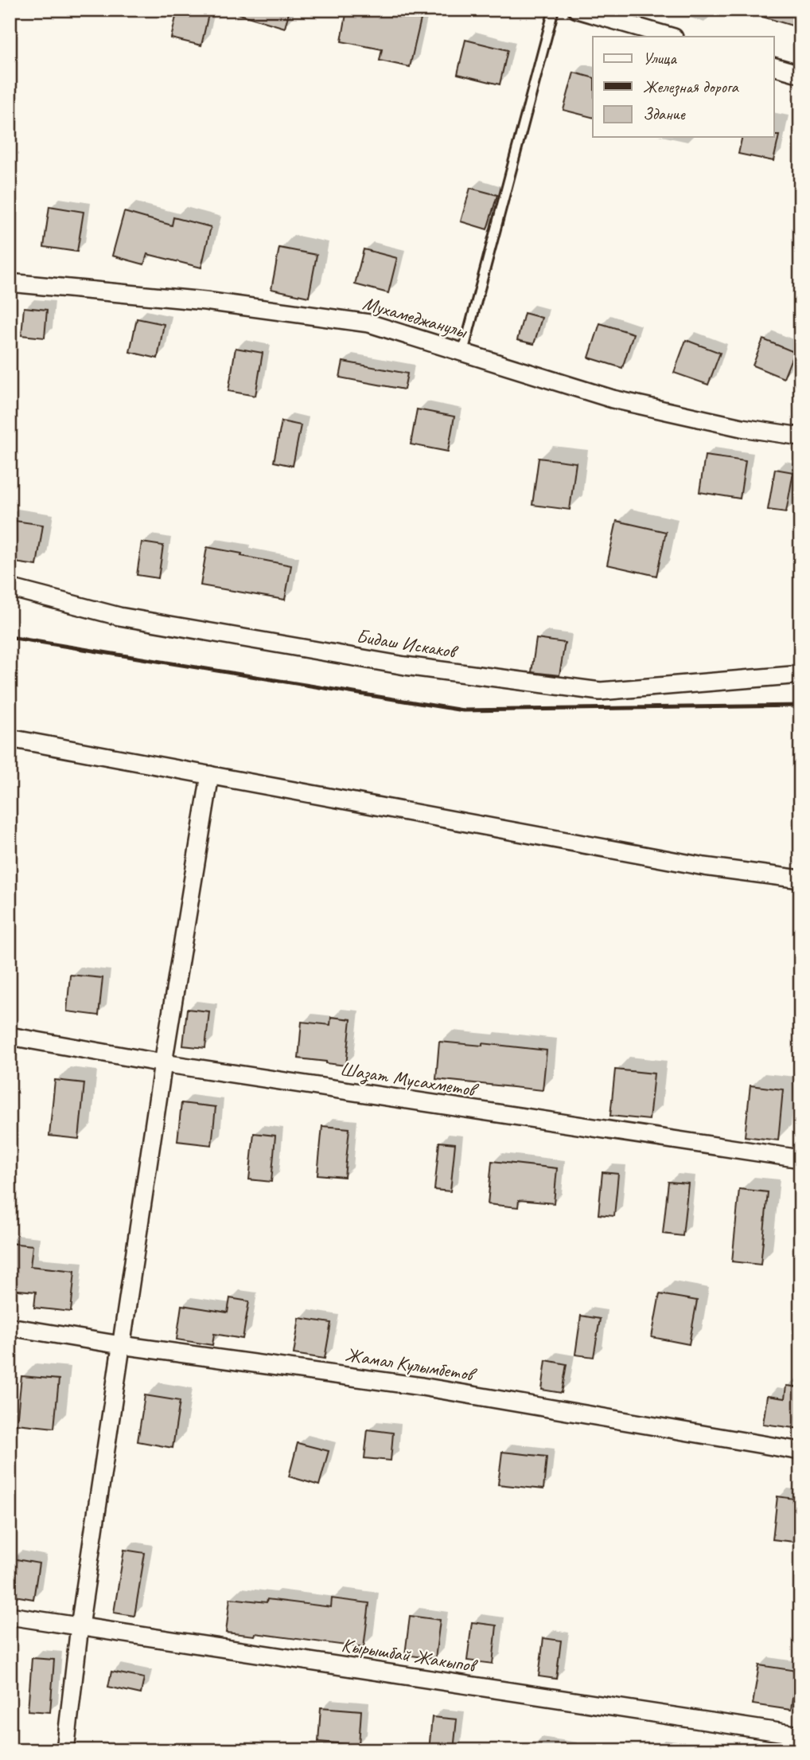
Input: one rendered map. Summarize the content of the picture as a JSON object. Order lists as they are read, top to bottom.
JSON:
{
  "streets": {
    "street": [
      "Мухамеджанулы",
      "Бидаш Искаков",
      "Шазат Мусахметов",
      "Жамал Кулымбетов",
      "Кырышбай Жакыпов"
    ]
  },
  "legend": ["Улица", "Железная дорога", "Здание"]
}
